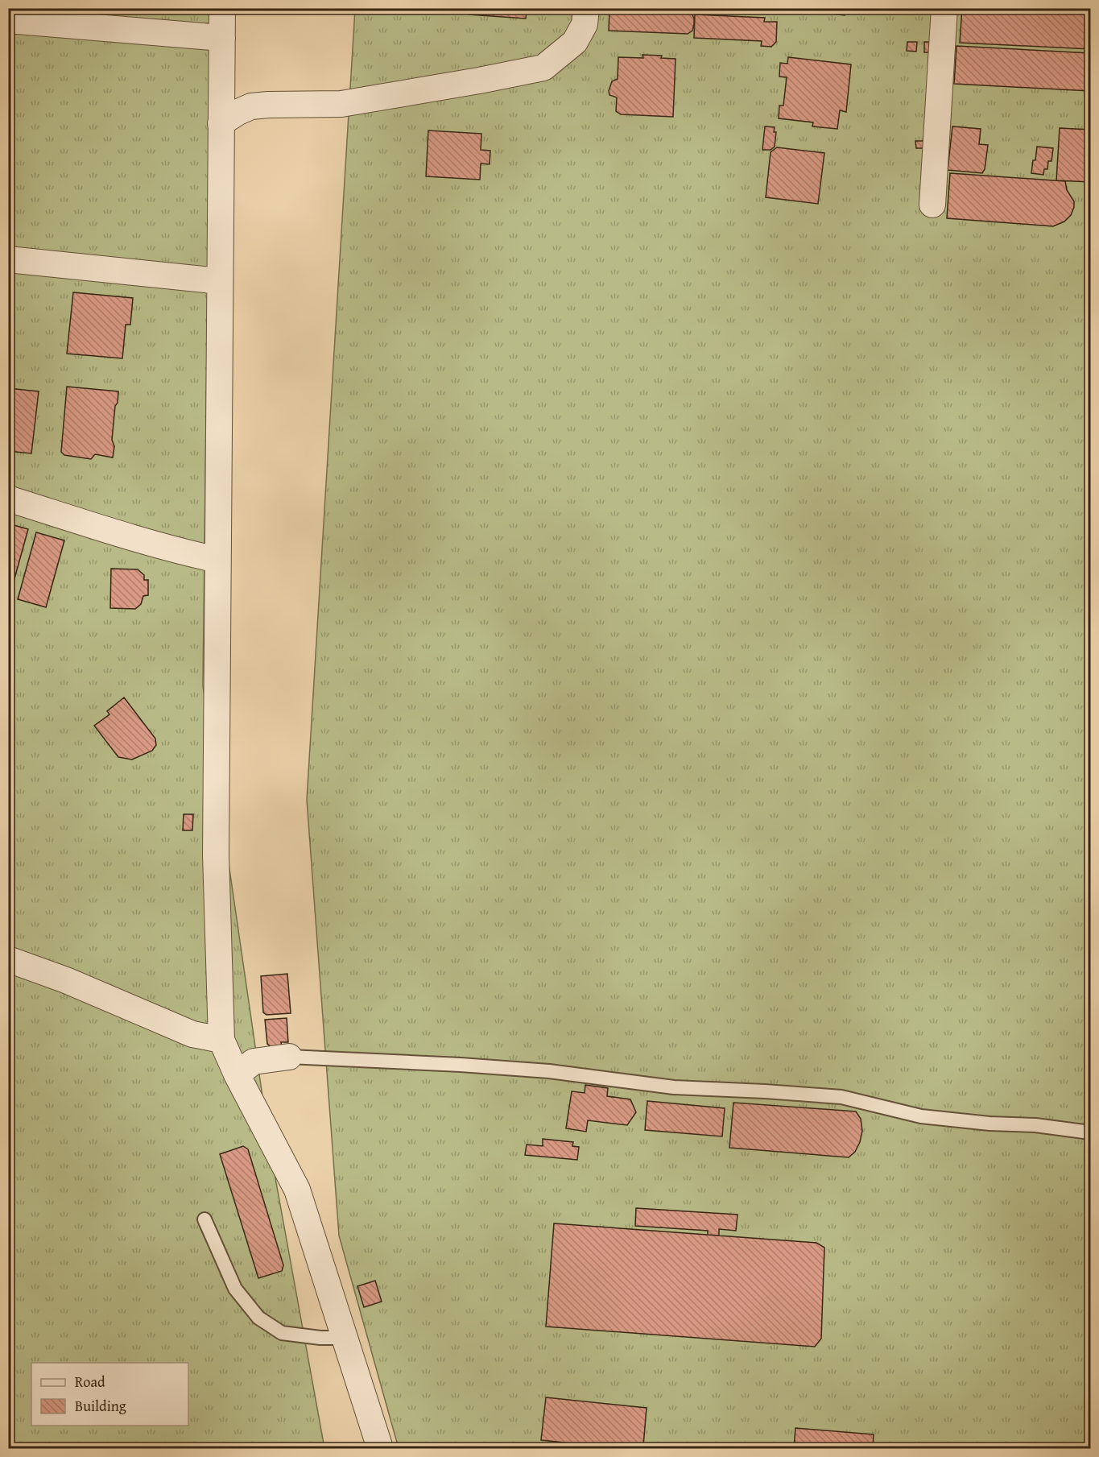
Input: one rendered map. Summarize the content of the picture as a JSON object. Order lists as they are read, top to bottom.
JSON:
{
  "legend": ["Road", "Building"]
}
